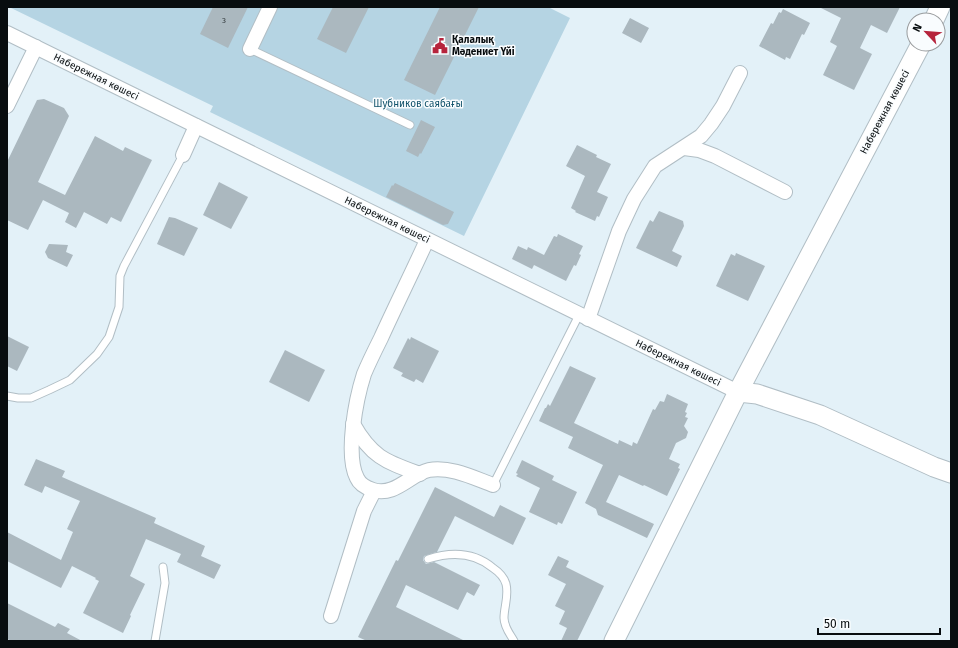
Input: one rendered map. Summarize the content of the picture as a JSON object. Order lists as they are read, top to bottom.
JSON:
{
  "streets": {
    "street": ["Набережная көшесі"]
  },
  "parks": ["Шубников саябағы"],
  "places": {
    "public building": ["Қалалық Мәдениет Үйі"]
  },
  "house_numbers": ["3"],
  "scale_bar": "50 m",
  "north": "top left"
}
